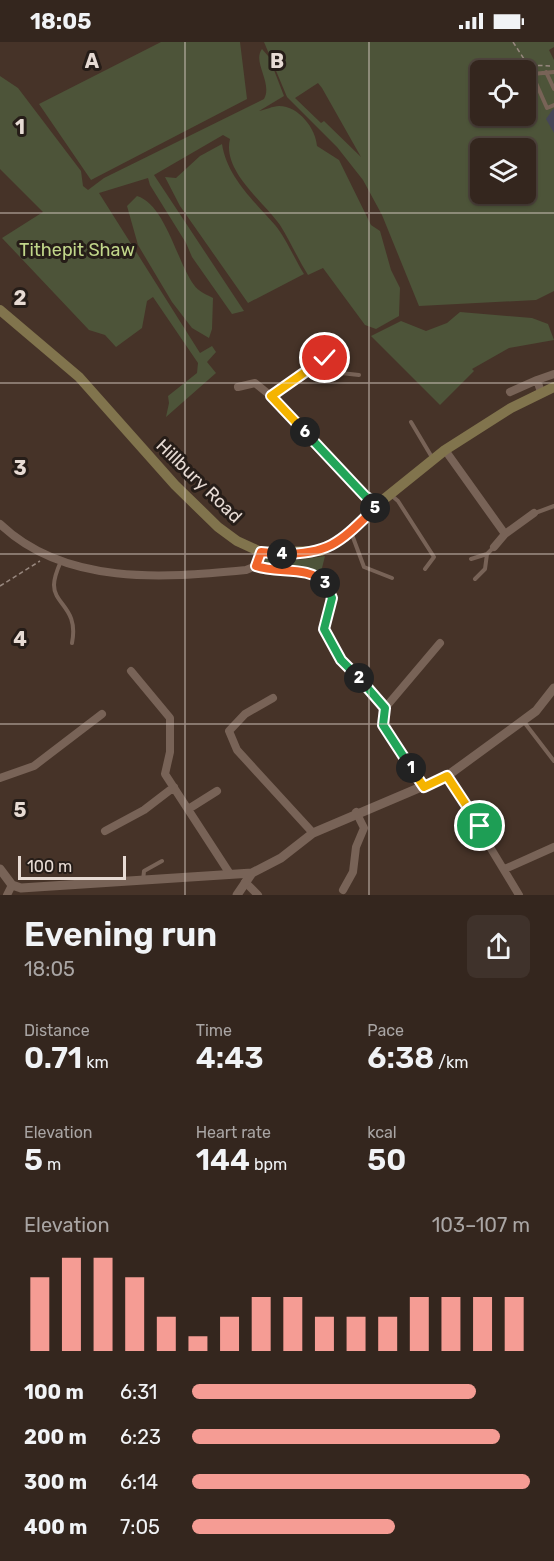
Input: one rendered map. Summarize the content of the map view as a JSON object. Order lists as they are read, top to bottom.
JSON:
{
  "streets": {
    "main road": ["Hillbury Road"]
  },
  "parks": ["Tithepit Shaw"],
  "scale_bar": "100 m",
  "page": {
    "status": "18:05",
    "pins": [
      "6",
      "5",
      "4",
      "3",
      "2",
      "1"
    ],
    "scale": "100 m",
    "heading": ["Evening run", "18:05"],
    "stats": [
      ["Distance", "0.71 km"],
      ["Time", "4:43"],
      ["Pace", "6:38 /km"],
      ["Elevation", "5 m"],
      ["Heart rate", "144 bpm"],
      ["kcal", "50"]
    ],
    "chart": ["Elevation", "103–107 m"],
    "list": [
      {
        "name": "100 m",
        "note": "6:31"
      },
      {
        "name": "200 m",
        "note": "6:23"
      },
      {
        "name": "300 m",
        "note": "6:14"
      },
      {
        "name": "400 m",
        "note": "7:05"
      }
    ]
  },
  "grid": {
    "columns": ["A", "B"],
    "rows": [
      "1",
      "2",
      "3",
      "4",
      "5"
    ]
  }
}
